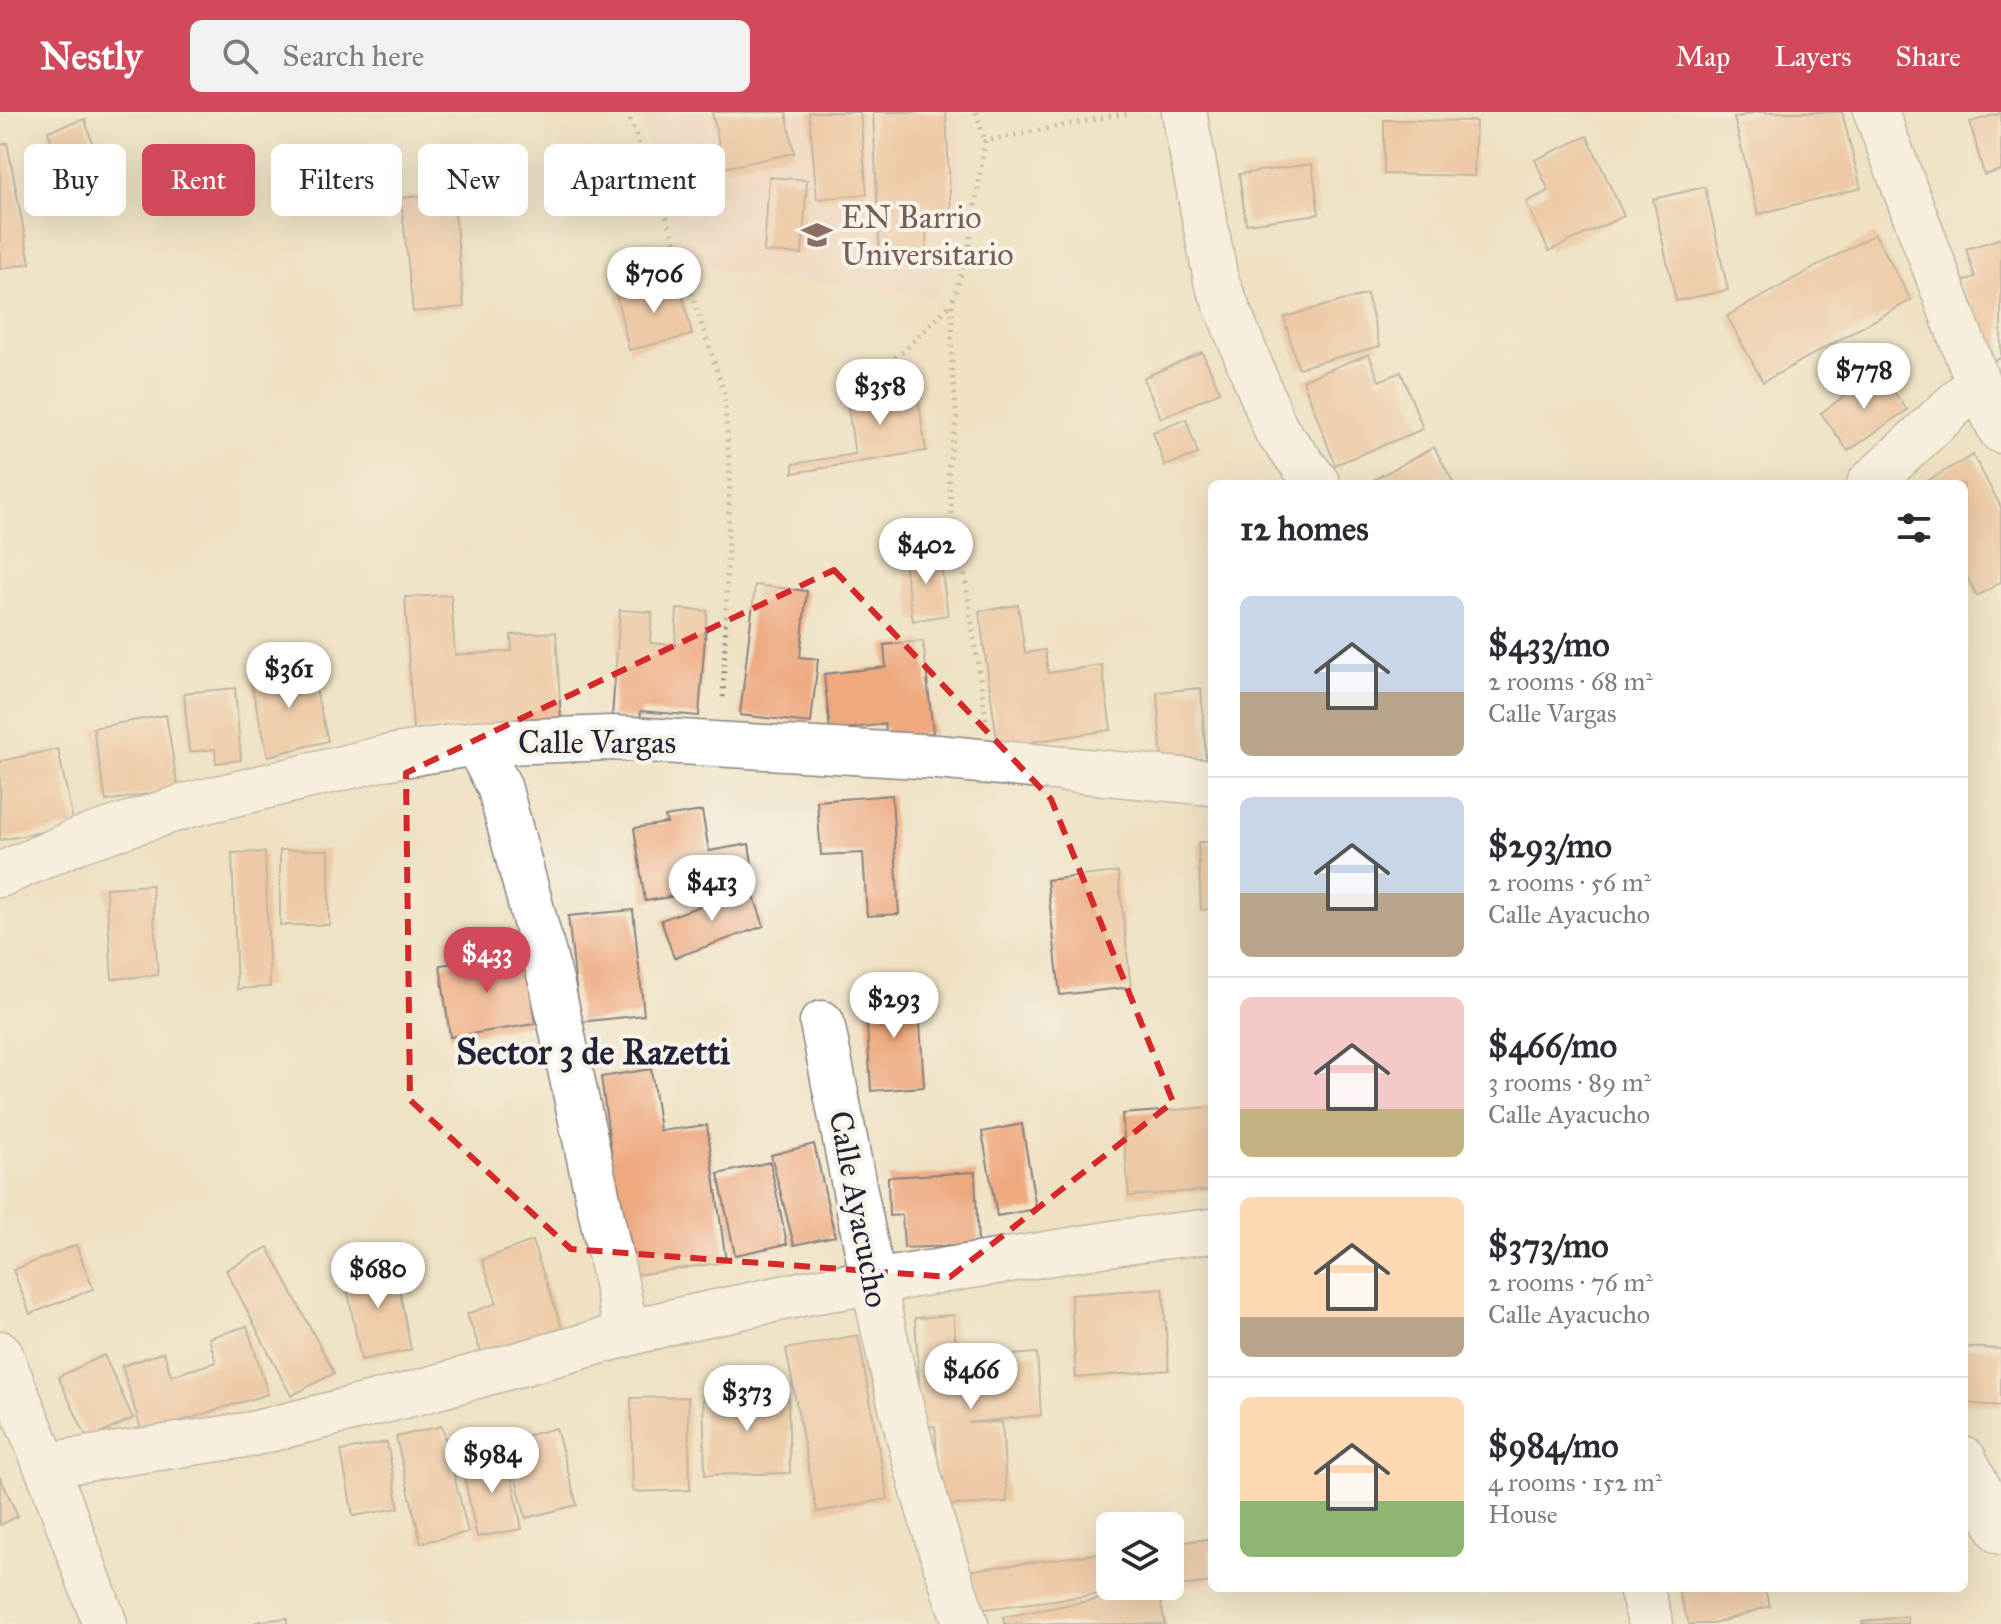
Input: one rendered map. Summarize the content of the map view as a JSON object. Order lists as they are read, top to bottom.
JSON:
{
  "streets": {
    "street": ["Calle Vargas", "Calle Ayacucho"]
  },
  "districts": ["Sector 3 de Razetti"],
  "places": {
    "school or university": ["EN Barrio Universitario"]
  },
  "page": {
    "header": "Nestly",
    "search": "Search here",
    "nav": ["Map", "Layers", "Share"],
    "chip": [
      "Buy",
      "Rent",
      "Filters",
      "New",
      "Apartment"
    ],
    "price": [
      "$706",
      "$778",
      "$358",
      "$402",
      "$361",
      "$413",
      "$433",
      "$293",
      "$680",
      "$466",
      "$373",
      "$984"
    ],
    "heading": "12 homes",
    "list": [
      {
        "name": "$433/mo",
        "note": "2 rooms · 68 m² · Calle Vargas"
      },
      {
        "name": "$293/mo",
        "note": "2 rooms · 56 m² · Calle Ayacucho"
      },
      {
        "name": "$466/mo",
        "note": "3 rooms · 89 m² · Calle Ayacucho"
      },
      {
        "name": "$373/mo",
        "note": "2 rooms · 76 m² · Calle Ayacucho"
      },
      {
        "name": "$984/mo",
        "note": "4 rooms · 152 m² · House"
      }
    ]
  }
}
